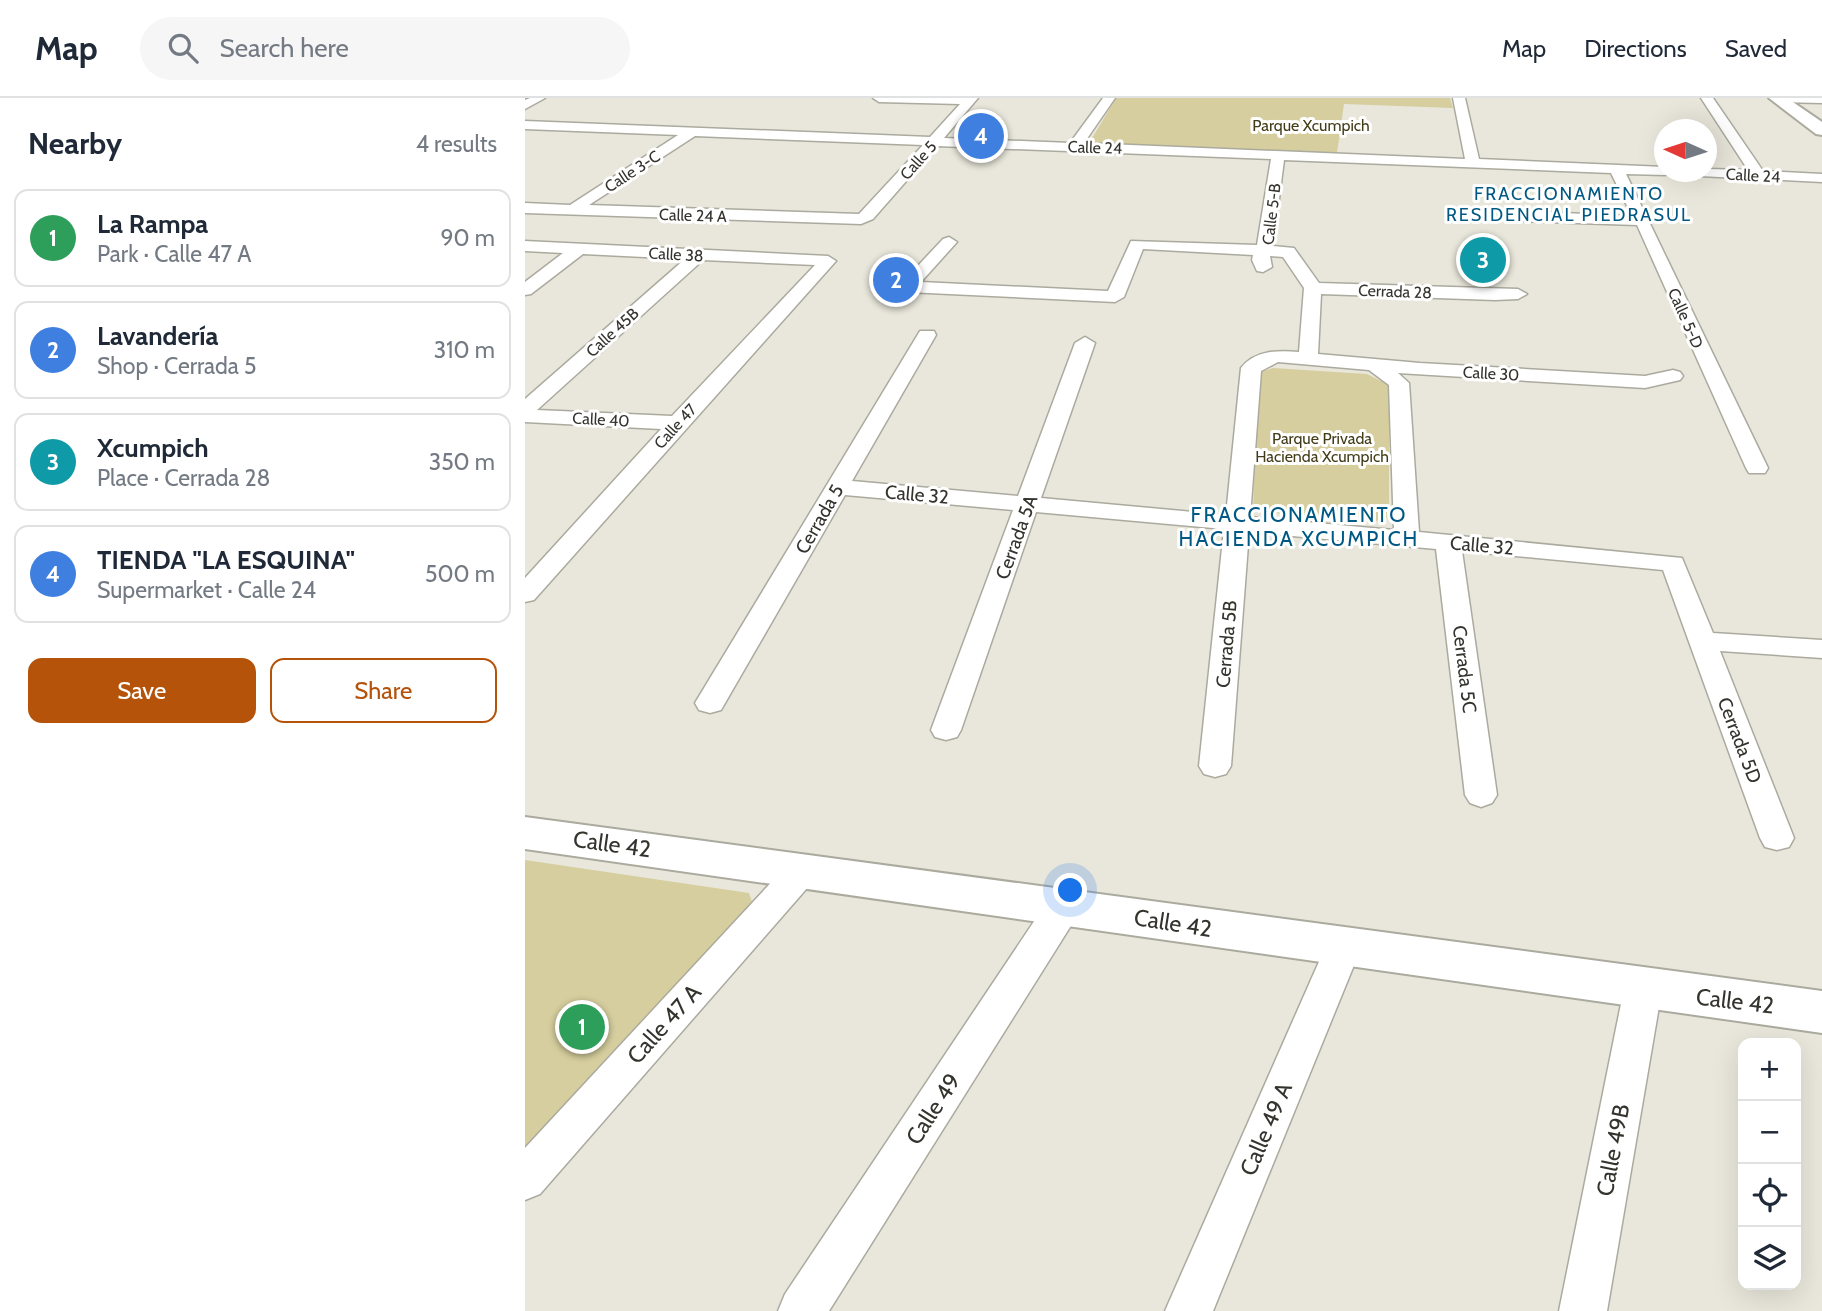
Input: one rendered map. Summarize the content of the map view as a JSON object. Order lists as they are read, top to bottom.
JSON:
{
  "streets": {
    "street": [
      "Calle 24",
      "Calle 5",
      "Calle 3-C",
      "Calle 5-B",
      "Calle 24 A",
      "Calle 38",
      "Cerrada 28",
      "Calle 5-D",
      "Calle 45B",
      "Calle 30",
      "Calle 40",
      "Calle 47",
      "Calle 32",
      "Cerrada 5",
      "Cerrada 5A",
      "Cerrada 5B",
      "Cerrada 5C",
      "Cerrada 5D",
      "Calle 42",
      "Calle 47 A",
      "Calle 49",
      "Calle 49 A",
      "Calle 49B"
    ]
  },
  "crossings": [
    ["Calle 24", "Calle 5"],
    ["Calle 24", "Calle 3-C"],
    ["Calle 24", "Calle 5-B"],
    ["Calle 24", "Calle 5-D"],
    ["Calle 5", "Calle 24 A"],
    ["Calle 3-C", "Calle 24 A"],
    ["Calle 5-B", "Cerrada 28"],
    ["Calle 38", "Calle 45B"],
    ["Calle 38", "Calle 47"],
    ["Calle 40", "Calle 47"],
    ["Calle 32", "Cerrada 5"],
    ["Calle 32", "Cerrada 5A"],
    ["Calle 32", "Cerrada 5B"],
    ["Calle 32", "Cerrada 5C"],
    ["Calle 32", "Cerrada 5D"],
    ["Calle 42", "Calle 47 A"],
    ["Calle 42", "Calle 49"],
    ["Calle 42", "Calle 49 A"],
    ["Calle 42", "Calle 49B"]
  ],
  "districts": ["FRACCIONAMIENTO RESIDENCIAL PIEDRASUL", "FRACCIONAMIENTO HACIENDA XCUMPICH"],
  "parks": ["Parque Xcumpich", "Parque Privada Hacienda Xcumpich"],
  "north": "left",
  "page": {
    "header": "Map",
    "search": "Search here",
    "nav": ["Map", "Directions", "Saved"],
    "heading": ["Nearby", "4 results"],
    "pins": [
      "4",
      "3",
      "2",
      "1"
    ],
    "list": [
      {
        "mark": "1",
        "name": "La Rampa",
        "note": "Park · Calle 47 A",
        "value": "90 m"
      },
      {
        "mark": "2",
        "name": "Lavandería",
        "note": "Shop · Cerrada 5",
        "value": "310 m"
      },
      {
        "mark": "3",
        "name": "Xcumpich",
        "note": "Place · Cerrada 28",
        "value": "350 m"
      },
      {
        "mark": "4",
        "name": "TIENDA \"LA ESQUINA\"",
        "note": "Supermarket · Calle 24",
        "value": "500 m"
      }
    ],
    "buttons": ["Save", "Share"],
    "map_buttons": ["+", "−"]
  }
}
